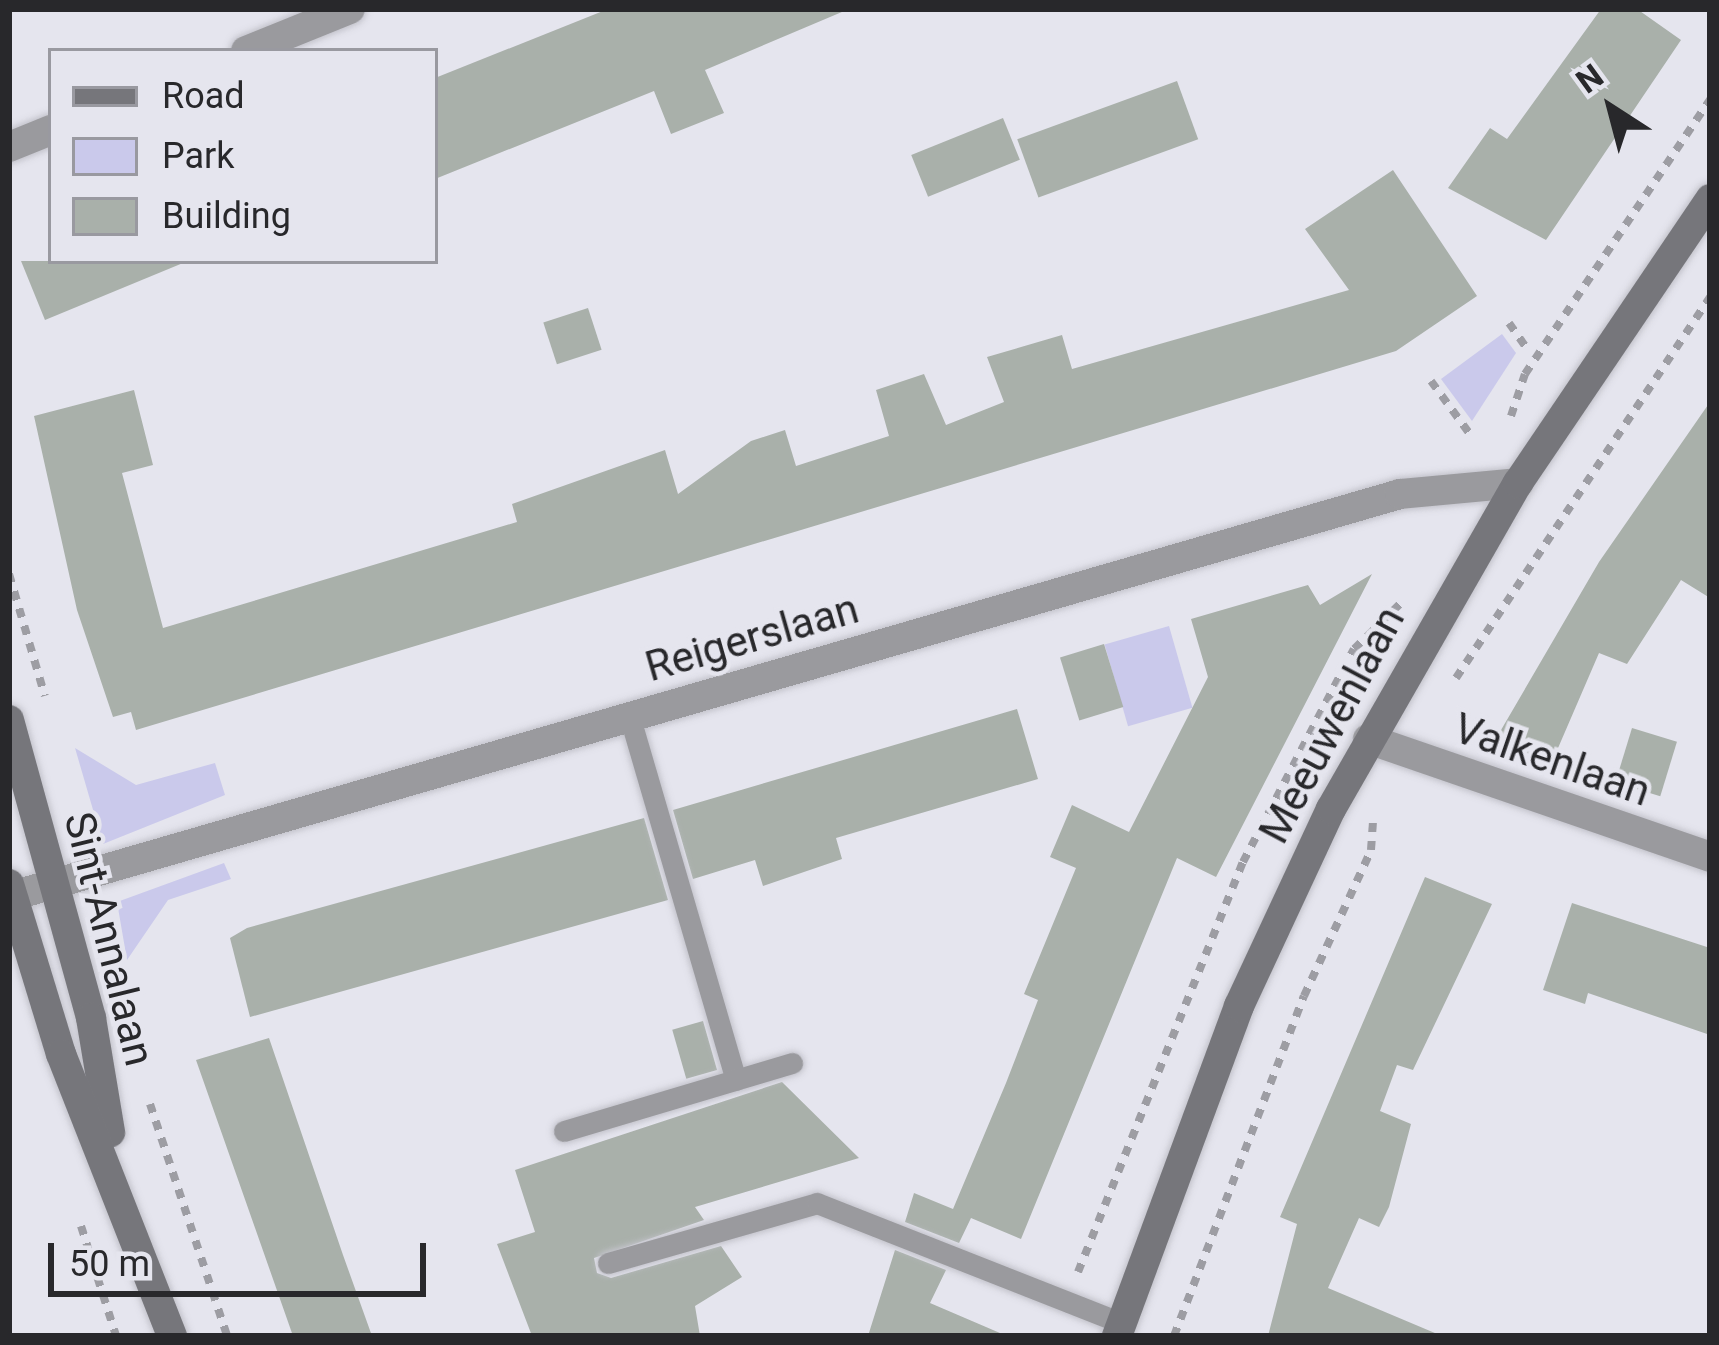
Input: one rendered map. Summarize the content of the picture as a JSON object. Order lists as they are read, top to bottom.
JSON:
{
  "streets": {
    "street": [
      "Reigerslaan",
      "Meeuwenlaan",
      "Valkenlaan",
      "Sint-Annalaan"
    ]
  },
  "crossings": [
    ["Reigerslaan", "Meeuwenlaan"],
    ["Reigerslaan", "Sint-Annalaan"],
    ["Meeuwenlaan", "Valkenlaan"]
  ],
  "legend": ["Road", "Park", "Building"],
  "scale_bar": "50 m",
  "north": "top left"
}
